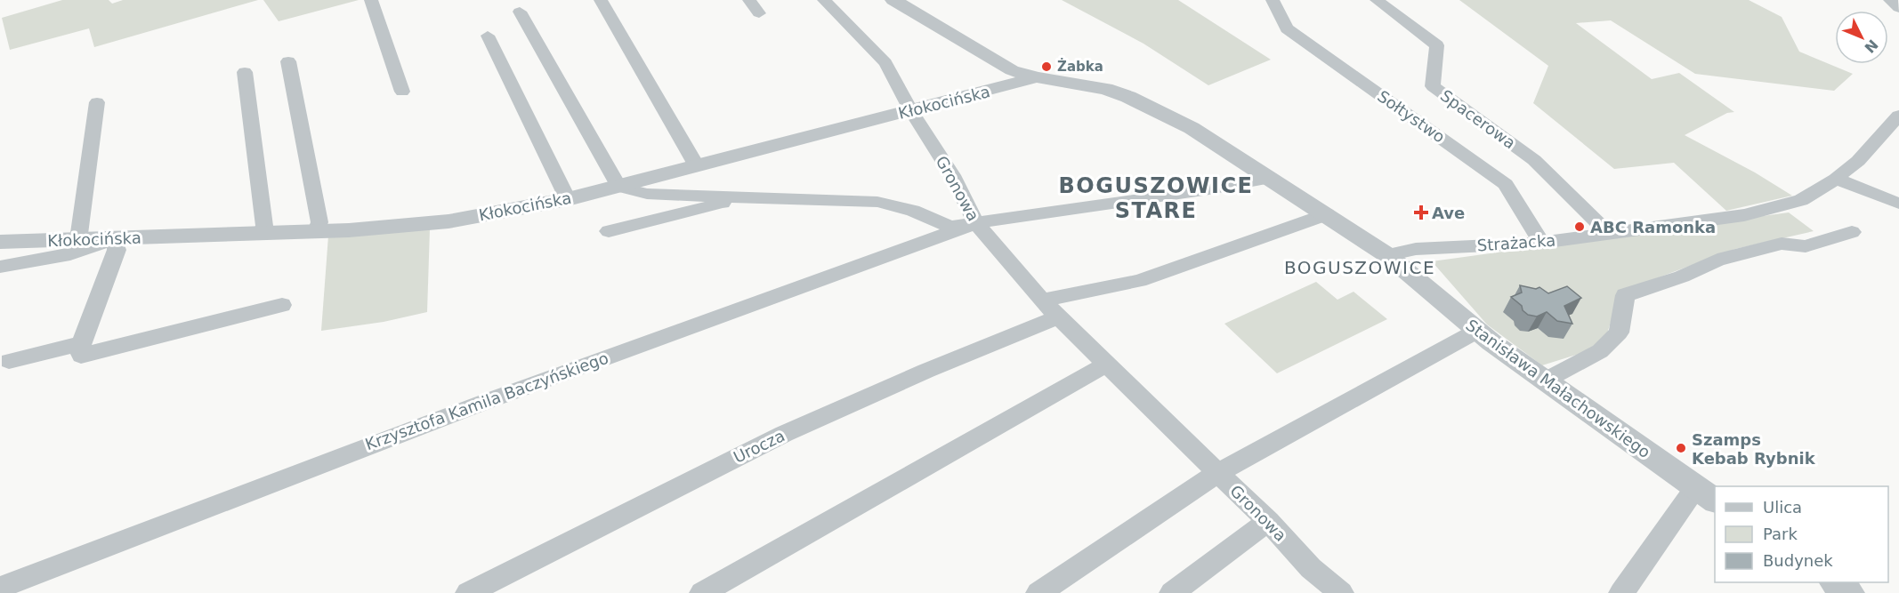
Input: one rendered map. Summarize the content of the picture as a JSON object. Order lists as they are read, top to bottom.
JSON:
{
  "streets": {
    "street": [
      "Kłokocińska",
      "Sołtystwo",
      "Spacerowa",
      "Gronowa",
      "Strażacka",
      "Stanisława Małachowskiego",
      "Krzysztofa Kamila Baczyńskiego",
      "Urocza"
    ]
  },
  "crossings": [
    ["Kłokocińska", "Gronowa"],
    ["Kłokocińska", "Stanisława Małachowskiego"],
    ["Sołtystwo", "Strażacka"],
    ["Spacerowa", "Strażacka"],
    ["Gronowa", "Krzysztofa Kamila Baczyńskiego"],
    ["Gronowa", "Urocza"],
    ["Strażacka", "Stanisława Małachowskiego"]
  ],
  "districts": ["BOGUSZOWICE STARE", "BOGUSZOWICE"],
  "places": {
    "other": ["Żabka", "ABC Ramonka", "Szamps Kebab Rybnik"],
    "health": ["Ave"]
  },
  "legend": ["Ulica", "Park", "Budynek"],
  "north": "bottom right"
}
